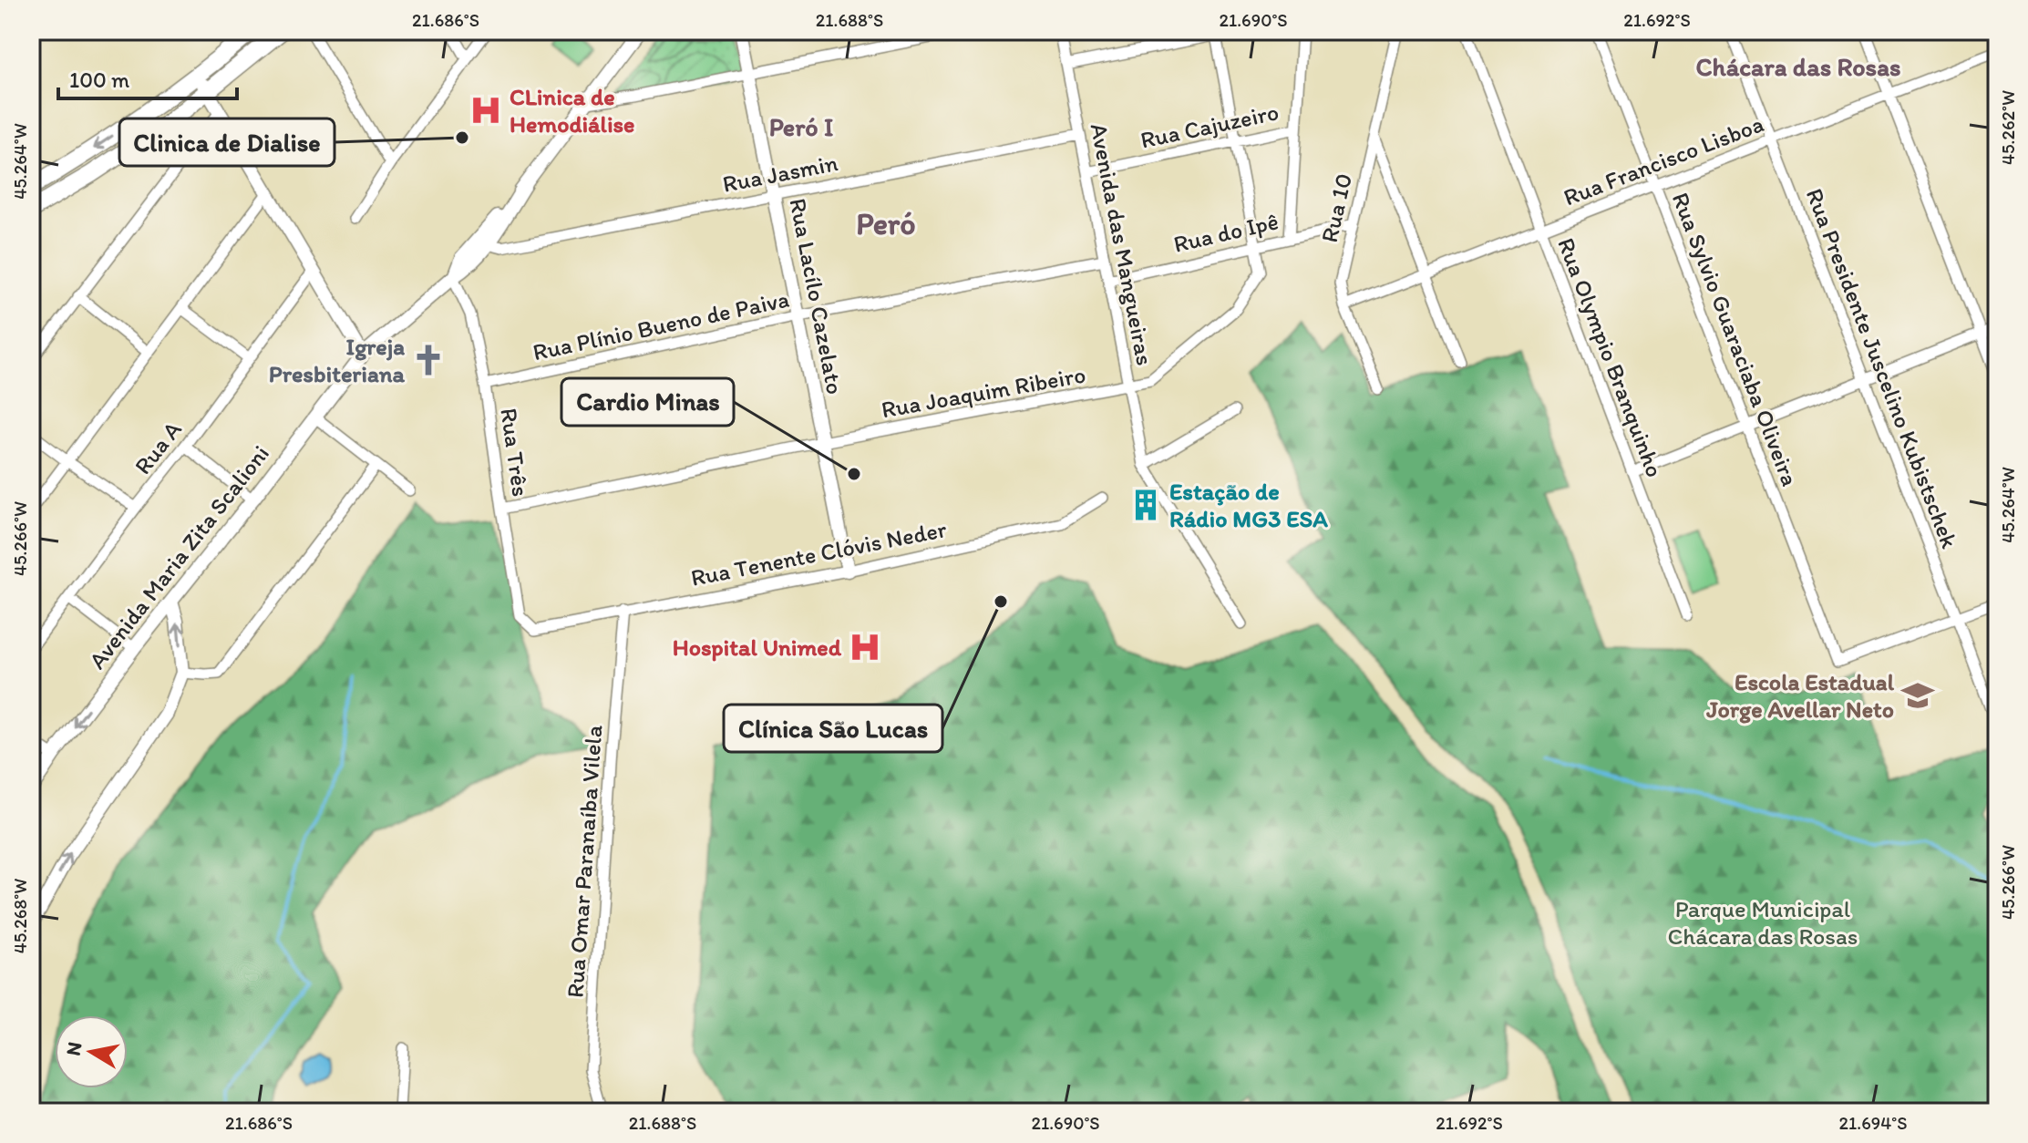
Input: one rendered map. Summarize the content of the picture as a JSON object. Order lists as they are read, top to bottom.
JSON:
{
  "streets": {
    "street": [
      "Rua Cajuzeiro",
      "Rua Francisco Lisboa",
      "Rua Jasmin",
      "Rua 10",
      "Rua do Ipê",
      "Avenida das Mangueiras",
      "Rua Lacílo Cazelato",
      "Rua Plínio Bueno de Paiva",
      "Rua Sylvio Guaraciaba Oliveira",
      "Rua Olympio Branquinho",
      "Rua Presidente Juscelino Kubistschek",
      "Rua Joaquim Ribeiro",
      "Rua A",
      "Rua Três",
      "Rua Tenente Clóvis Neder",
      "Avenida Maria Zita Scalioni",
      "Rua Omar Paranaíba Vilela"
    ]
  },
  "crossings": [
    ["Rua Cajuzeiro", "Avenida das Mangueiras"],
    ["Rua Cajuzeiro", "Rua Joaquim Ribeiro"],
    ["Rua Francisco Lisboa", "Rua 10"],
    ["Rua Francisco Lisboa", "Rua Sylvio Guaraciaba Oliveira"],
    ["Rua Francisco Lisboa", "Rua Olympio Branquinho"],
    ["Rua Francisco Lisboa", "Rua Presidente Juscelino Kubistschek"],
    ["Rua Jasmin", "Avenida das Mangueiras"],
    ["Rua Jasmin", "Rua Lacílo Cazelato"],
    ["Rua Jasmin", "Avenida Maria Zita Scalioni"],
    ["Rua 10", "Rua do Ipê"],
    ["Rua do Ipê", "Avenida das Mangueiras"],
    ["Rua do Ipê", "Rua Joaquim Ribeiro"],
    ["Avenida das Mangueiras", "Rua Plínio Bueno de Paiva"],
    ["Avenida das Mangueiras", "Rua Joaquim Ribeiro"],
    ["Rua Lacílo Cazelato", "Rua Plínio Bueno de Paiva"],
    ["Rua Lacílo Cazelato", "Rua Joaquim Ribeiro"],
    ["Rua Lacílo Cazelato", "Rua Tenente Clóvis Neder"],
    ["Rua Plínio Bueno de Paiva", "Rua Três"],
    ["Rua Sylvio Guaraciaba Oliveira", "Rua Presidente Juscelino Kubistschek"],
    ["Rua Joaquim Ribeiro", "Rua Três"],
    ["Rua Três", "Rua Tenente Clóvis Neder"],
    ["Rua Três", "Avenida Maria Zita Scalioni"],
    ["Rua Tenente Clóvis Neder", "Rua Omar Paranaíba Vilela"]
  ],
  "districts": ["Chácara das Rosas", "Peró I", "Peró"],
  "parks": ["Parque Municipal Chácara das Rosas"],
  "places": {
    "hospital": ["CLinica de Hemodiálise", "Hospital Unimed"],
    "other": ["Clinica de Dialise", "Cardio Minas", "Clínica São Lucas"],
    "church": ["Igreja Presbiteriana"],
    "building": ["Estação de Rádio MG3 ESA"],
    "school or university": ["Escola Estadual Jorge Avellar Neto"]
  },
  "scale_bar": "100 m",
  "north": "left",
  "coordinates": [
    "21.686°S",
    "21.688°S",
    "21.690°S",
    "21.692°S",
    "45.262°W",
    "45.264°W",
    "45.266°W",
    "45.268°W",
    "21.694°S"
  ]
}
